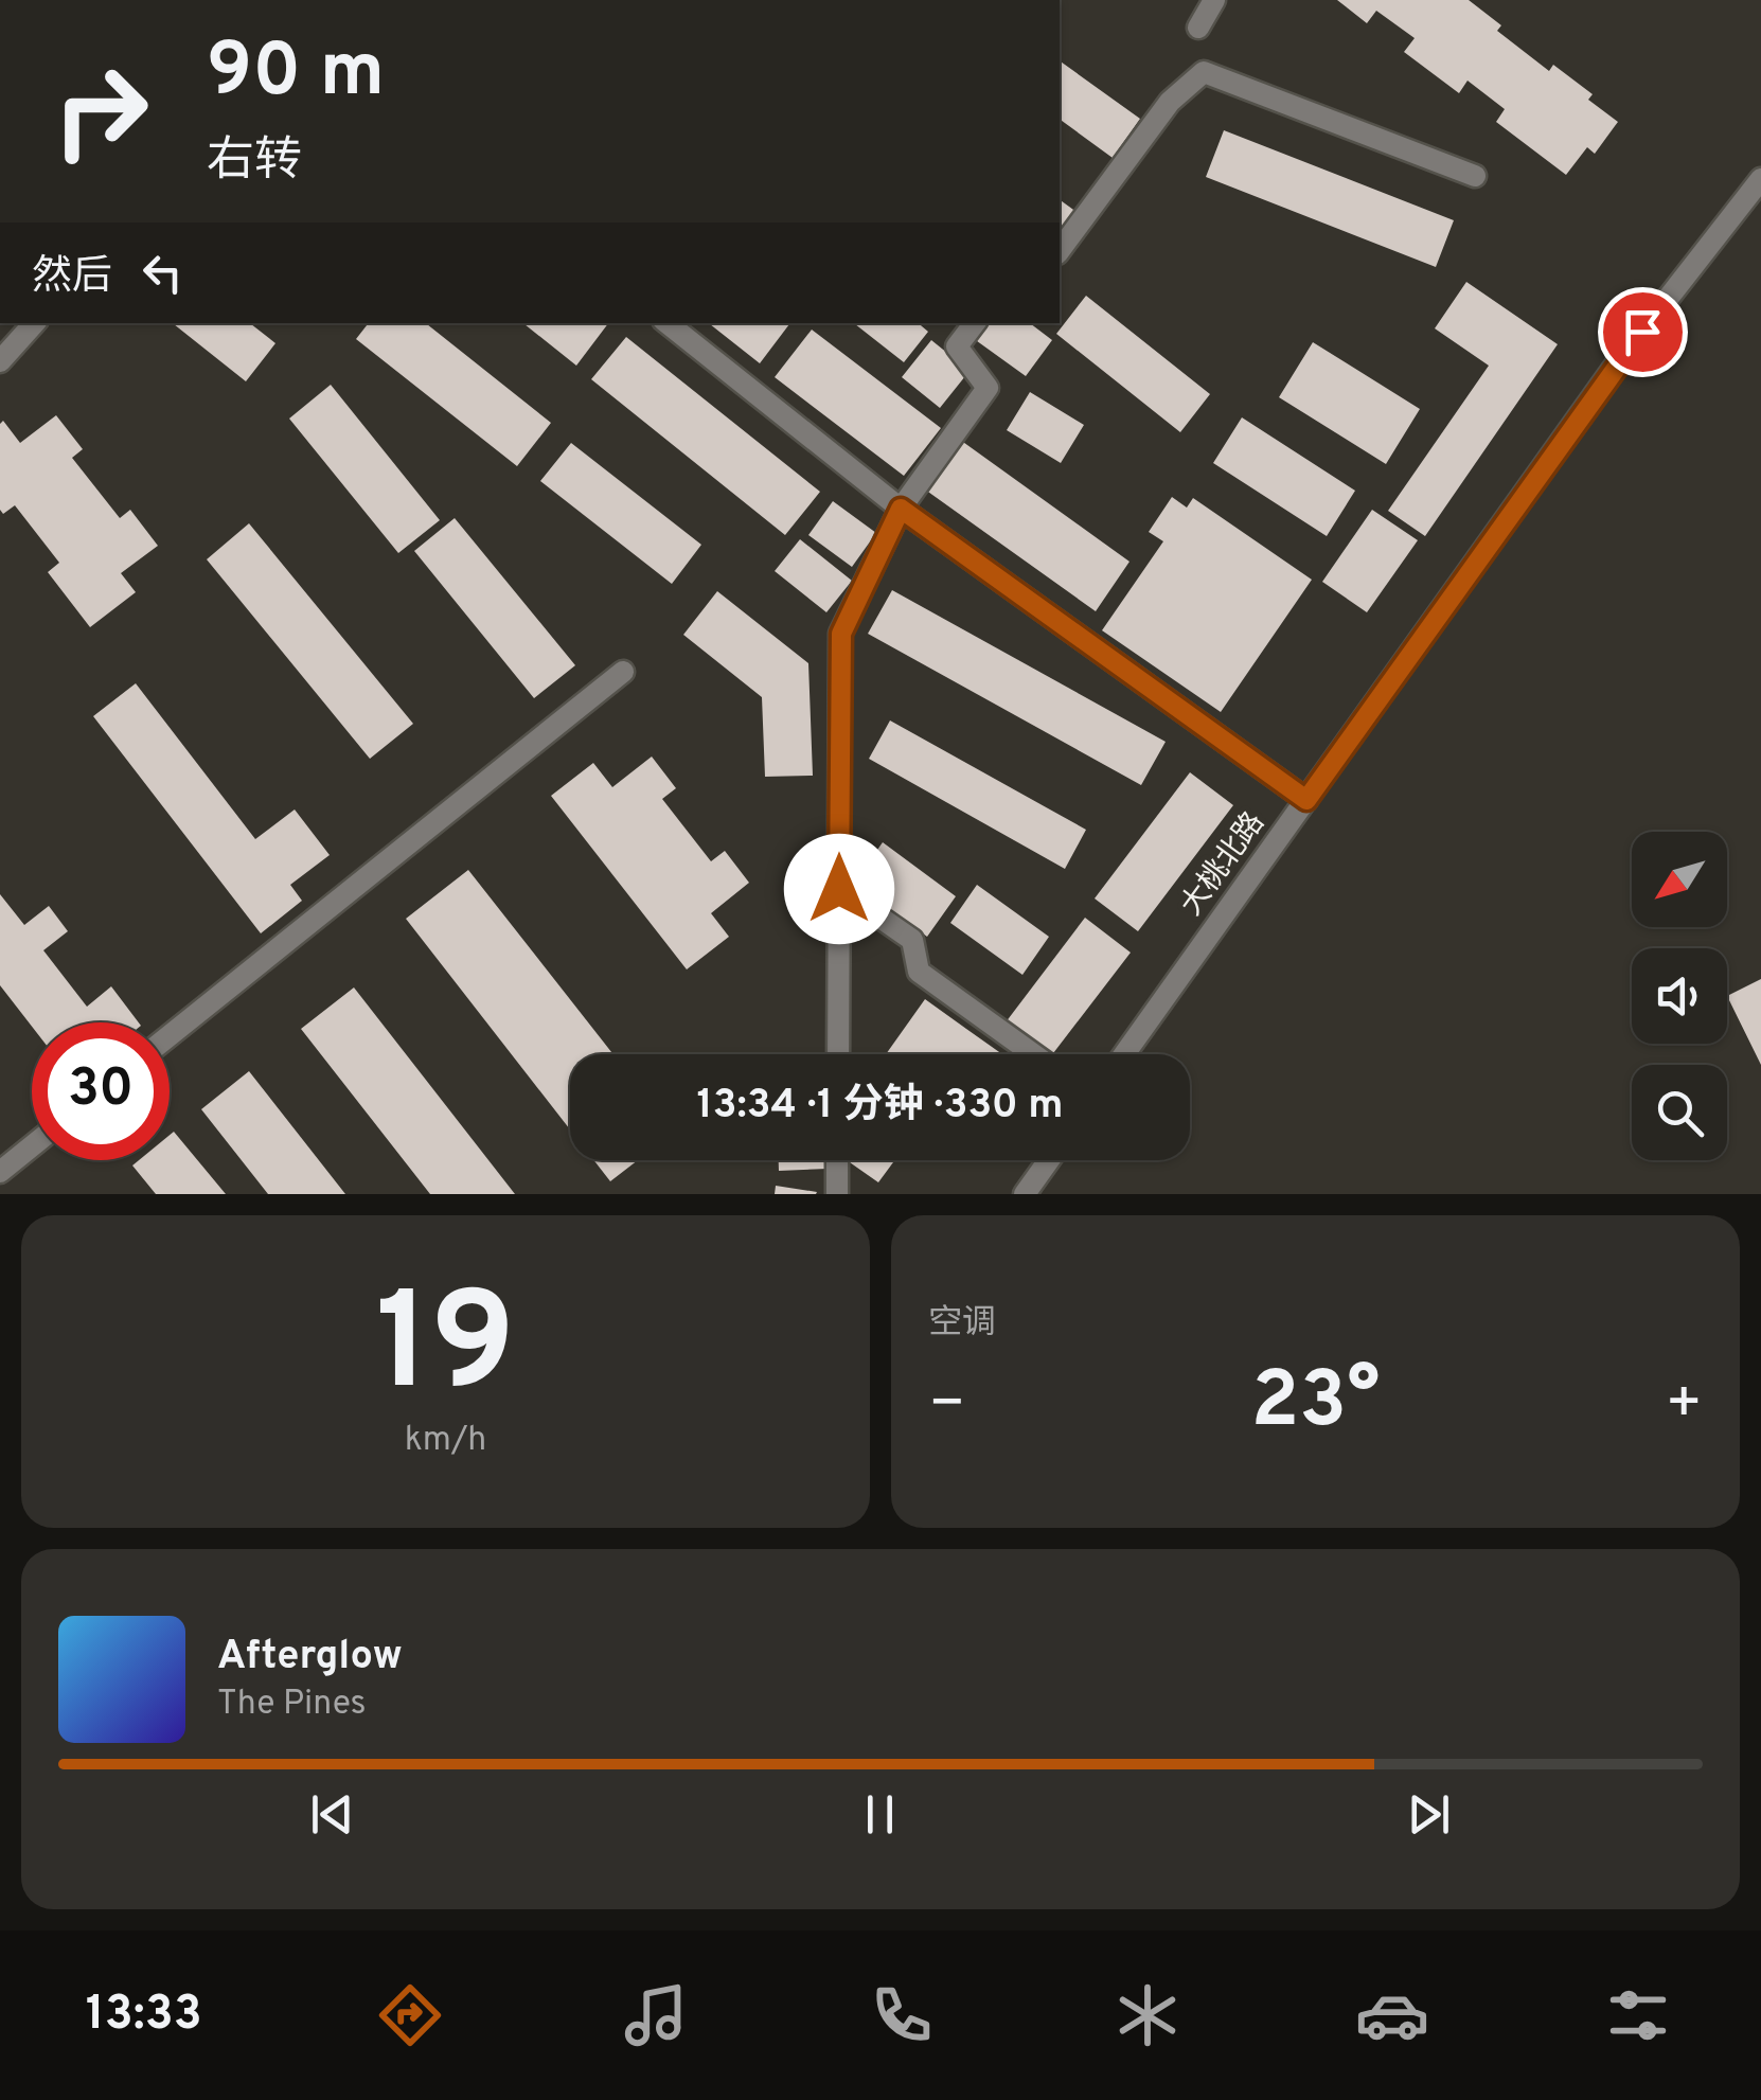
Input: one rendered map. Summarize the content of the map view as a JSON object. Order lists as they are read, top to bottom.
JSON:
{
  "streets": {
    "street": ["大桃北路"]
  },
  "north": "bottom left",
  "page": {
    "turn": ["90 m", "右转"],
    "then": "然后",
    "limit": "30",
    "trip": "13:34 · 1 分钟 · 330 m",
    "tile": [
      ["19", "km/h"],
      "空调"
    ],
    "heat": ["−", "23°", "+"],
    "song": ["Afterglow", "The Pines"],
    "tabs": "13:33"
  }
}
